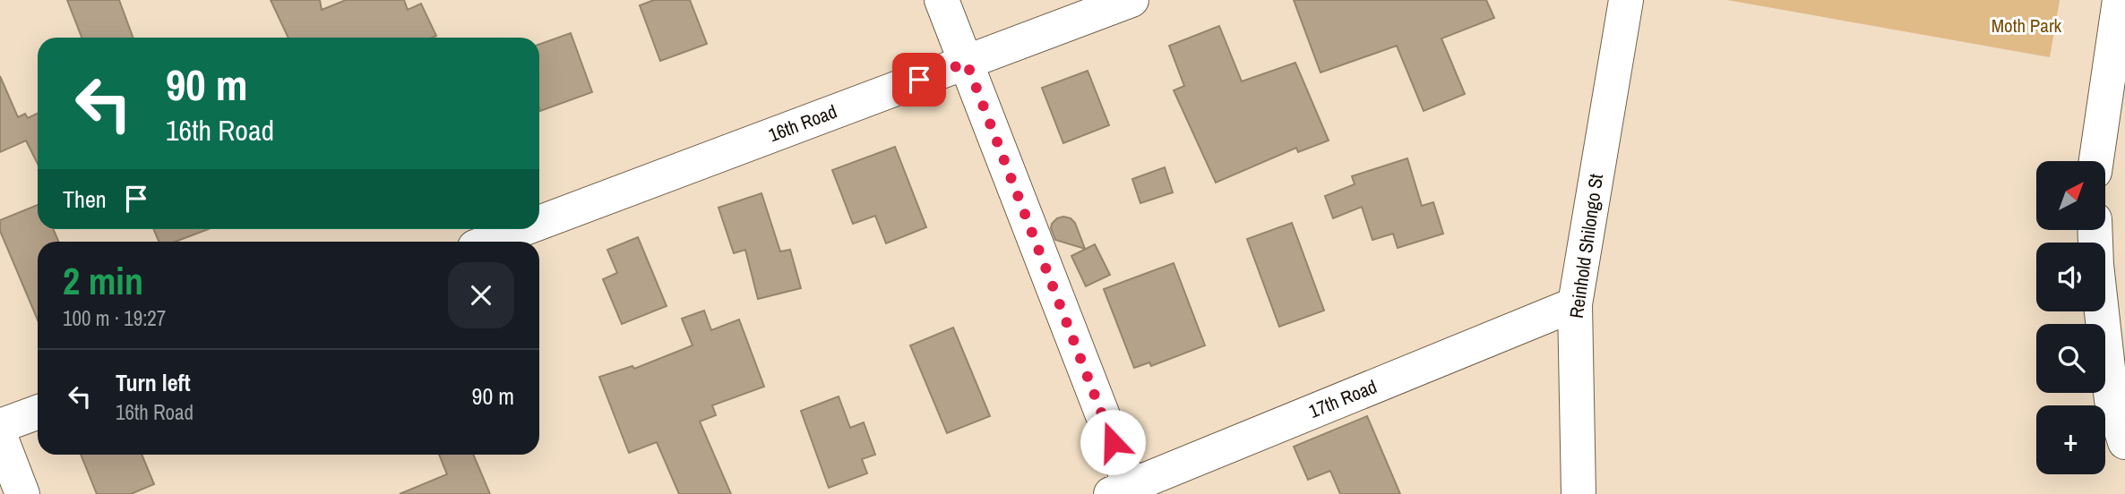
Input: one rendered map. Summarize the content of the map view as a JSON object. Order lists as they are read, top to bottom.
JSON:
{
  "streets": {
    "street": ["16th Road", "Reinhold Shilongo St", "17th Road"]
  },
  "crossings": [
    ["Reinhold Shilongo St", "17th Road"]
  ],
  "parks": ["Moth Park"],
  "north": "top right",
  "page": {
    "turn": ["90 m", "16th Road"],
    "map_buttons": "+",
    "then": "Then",
    "heading": ["2 min", "100 m · 19:27"],
    "list": [
      {
        "name": "Turn left",
        "note": "16th Road",
        "value": "90 m"
      }
    ]
  }
}
